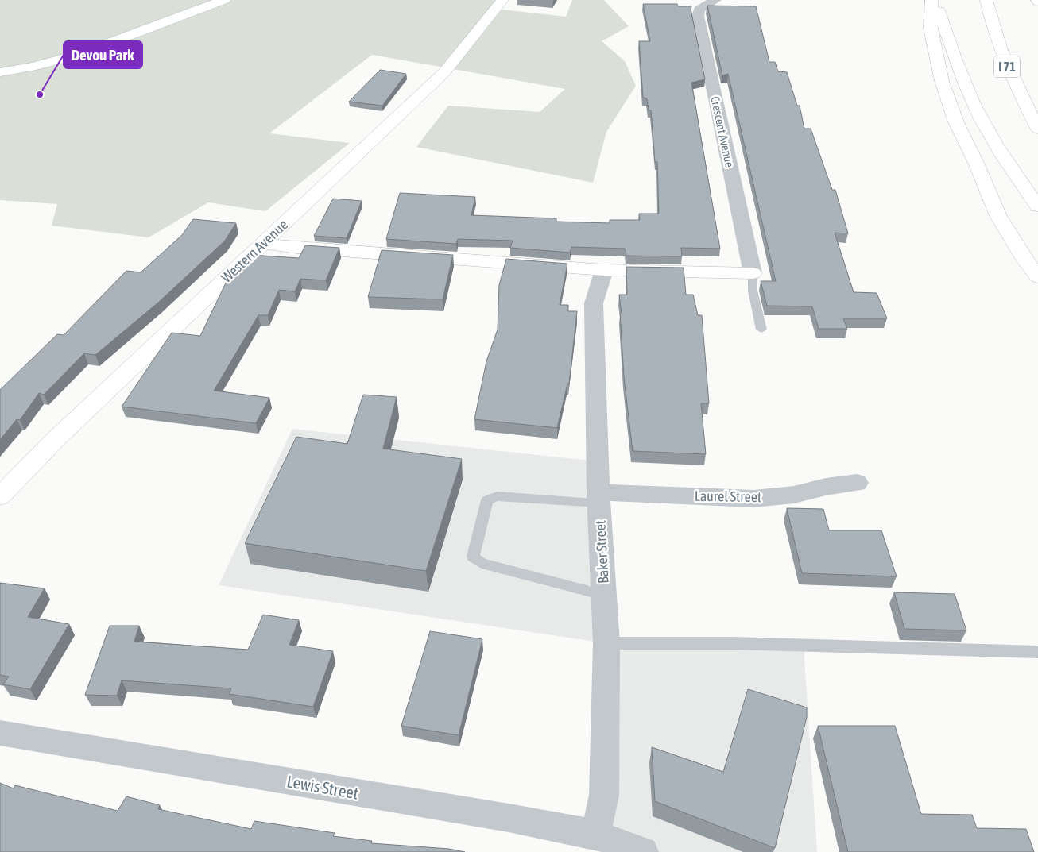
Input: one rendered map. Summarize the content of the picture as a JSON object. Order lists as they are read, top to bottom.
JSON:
{
  "streets": {
    "main road": ["I 71", "Western Avenue"],
    "street": [
      "Crescent Avenue",
      "Laurel Street",
      "Baker Street",
      "Lewis Street"
    ]
  },
  "crossings": [
    ["Laurel Street", "Baker Street"],
    ["Baker Street", "Lewis Street"]
  ],
  "places": ["Devou Park"]
}
